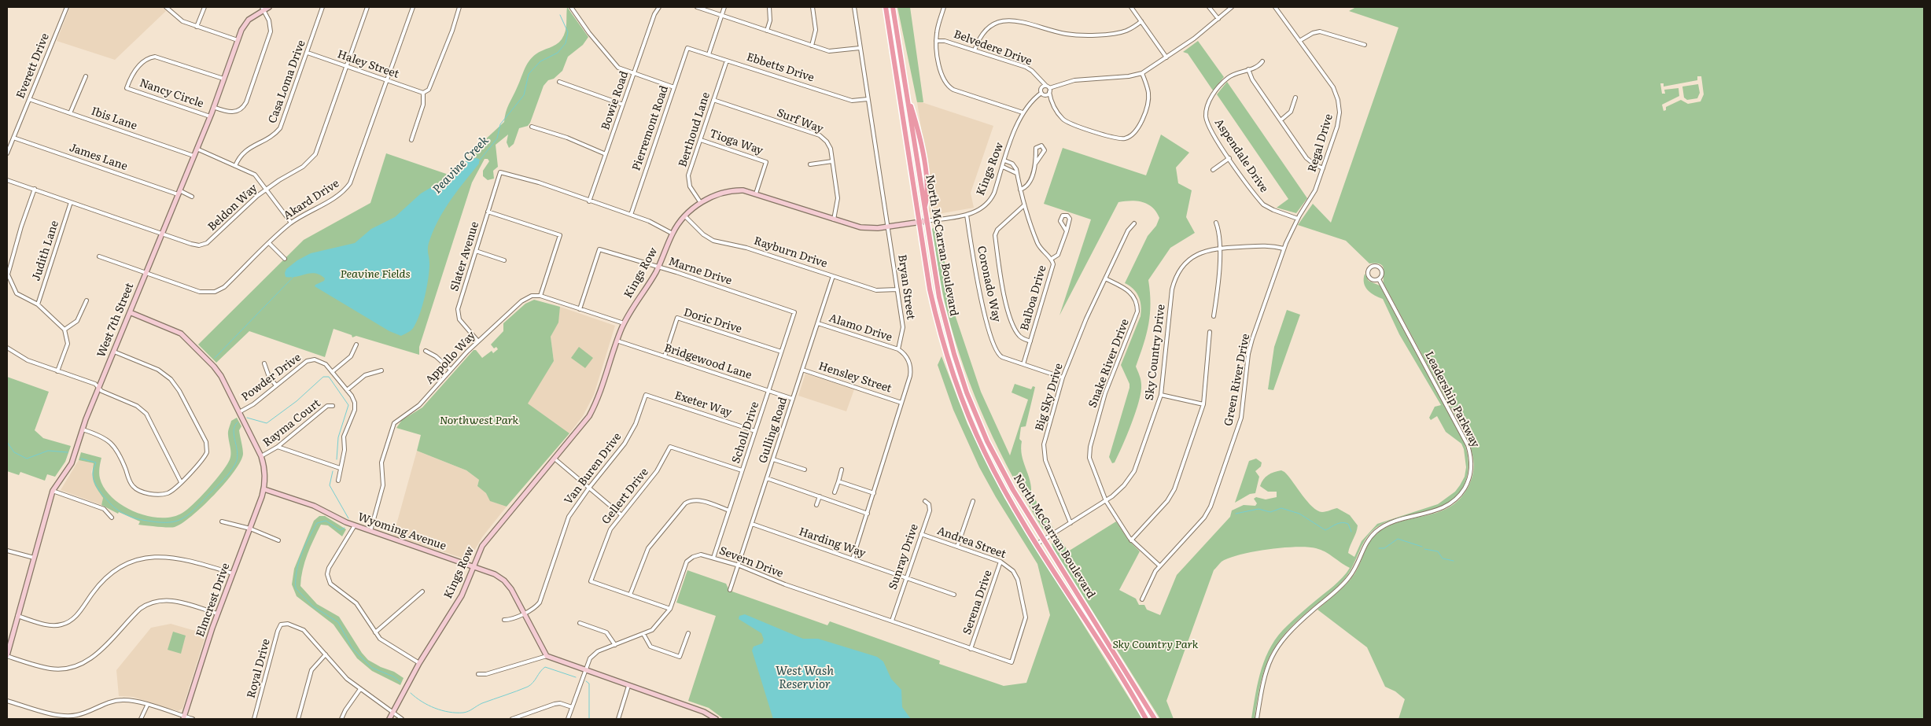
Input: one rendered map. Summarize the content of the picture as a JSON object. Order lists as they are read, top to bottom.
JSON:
{
  "streets": {
    "main road": [
      "Kings Row",
      "North McCarran Boulevard",
      "West 7th Street",
      "Wyoming Avenue",
      "Elmcrest Drive"
    ],
    "street": [
      "Belvedere Drive",
      "Haley Street",
      "Everett Drive",
      "Ebbetts Drive",
      "Casa Loma Drive",
      "Nancy Circle",
      "Bowie Road",
      "Ibis Lane",
      "Surf Way",
      "Pierremont Road",
      "Berthoud Lane",
      "Tioga Way",
      "Regal Drive",
      "Aspendale Drive",
      "James Lane",
      "Akard Drive",
      "Beldon Way",
      "Judith Lane",
      "Rayburn Drive",
      "Slater Avenue",
      "Marne Drive",
      "Coronado Way",
      "Bryan Street",
      "Balboa Drive",
      "Doric Drive",
      "Alamo Drive",
      "Sky Country Drive",
      "Appollo Way",
      "Bridgewood Lane",
      "Snake River Drive",
      "Powder Drive",
      "Hensley Street",
      "Green River Drive",
      "Big Sky Drive",
      "Leadership Parkway",
      "Exeter Way",
      "Rayma Court",
      "Gulling Road",
      "Scholl Drive",
      "Van Buren Drive",
      "Gellert Drive",
      "Harding Way",
      "Andrea Street",
      "Sunray Drive",
      "Severn Drive",
      "Serena Drive",
      "Royal Drive"
    ]
  },
  "crossings": [
    ["Belvedere Drive", "Kings Row"],
    ["Haley Street", "Casa Loma Drive"],
    ["Haley Street", "Akard Drive"],
    ["Haley Street", "Beldon Way"],
    ["Everett Drive", "Ibis Lane"],
    ["Everett Drive", "James Lane"],
    ["Ebbetts Drive", "Pierremont Road"],
    ["Ebbetts Drive", "Berthoud Lane"],
    ["Ebbetts Drive", "Bryan Street"],
    ["Nancy Circle", "West 7th Street"],
    ["Bowie Road", "Slater Avenue"],
    ["Ibis Lane", "West 7th Street"],
    ["Surf Way", "Berthoud Lane"],
    ["Surf Way", "Kings Row"],
    ["Berthoud Lane", "Tioga Way"],
    ["Berthoud Lane", "Kings Row"],
    ["Tioga Way", "Kings Row"],
    ["Regal Drive", "Aspendale Drive"],
    ["Regal Drive", "Sky Country Drive"],
    ["Regal Drive", "Green River Drive"],
    ["James Lane", "West 7th Street"],
    ["Kings Row", "North McCarran Boulevard"],
    ["Kings Row", "Rayburn Drive"],
    ["Kings Row", "Marne Drive"],
    ["Kings Row", "Coronado Way"],
    ["Kings Row", "Bryan Street"],
    ["Kings Row", "Bridgewood Lane"],
    ["Kings Row", "Wyoming Avenue"],
    ["Akard Drive", "West 7th Street"],
    ["Beldon Way", "Judith Lane"],
    ["Beldon Way", "West 7th Street"],
    ["North McCarran Boulevard", "Sky Country Drive"],
    ["Rayburn Drive", "Bryan Street"],
    ["Rayburn Drive", "Gulling Road"],
    ["Slater Avenue", "Appollo Way"],
    ["Marne Drive", "Scholl Drive"],
    ["Coronado Way", "Balboa Drive"],
    ["Bryan Street", "Alamo Drive"],
    ["Doric Drive", "Bridgewood Lane"],
    ["Doric Drive", "Scholl Drive"],
    ["Alamo Drive", "Gulling Road"],
    ["Sky Country Drive", "Snake River Drive"],
    ["Sky Country Drive", "Green River Drive"],
    ["Sky Country Drive", "Big Sky Drive"],
    ["Appollo Way", "Wyoming Avenue"],
    ["Bridgewood Lane", "Gulling Road"],
    ["Bridgewood Lane", "Scholl Drive"],
    ["Snake River Drive", "Green River Drive"],
    ["Snake River Drive", "Big Sky Drive"],
    ["Hensley Street", "Gulling Road"],
    ["Exeter Way", "Scholl Drive"],
    ["Exeter Way", "Van Buren Drive"],
    ["Gulling Road", "Harding Way"],
    ["Gulling Road", "Severn Drive"],
    ["Scholl Drive", "Gellert Drive"],
    ["Scholl Drive", "Severn Drive"],
    ["Van Buren Drive", "Wyoming Avenue"],
    ["Wyoming Avenue", "Elmcrest Drive"],
    ["Harding Way", "Sunray Drive"],
    ["Andrea Street", "Sunray Drive"],
    ["Andrea Street", "Severn Drive"],
    ["Andrea Street", "Serena Drive"],
    ["Sunray Drive", "Severn Drive"],
    ["Severn Drive", "Serena Drive"]
  ],
  "water": ["Peavine Creek", "West Wash Reservior"],
  "parks": ["Peavine Fields", "Northwest Park", "Sky Country Park"]
}
